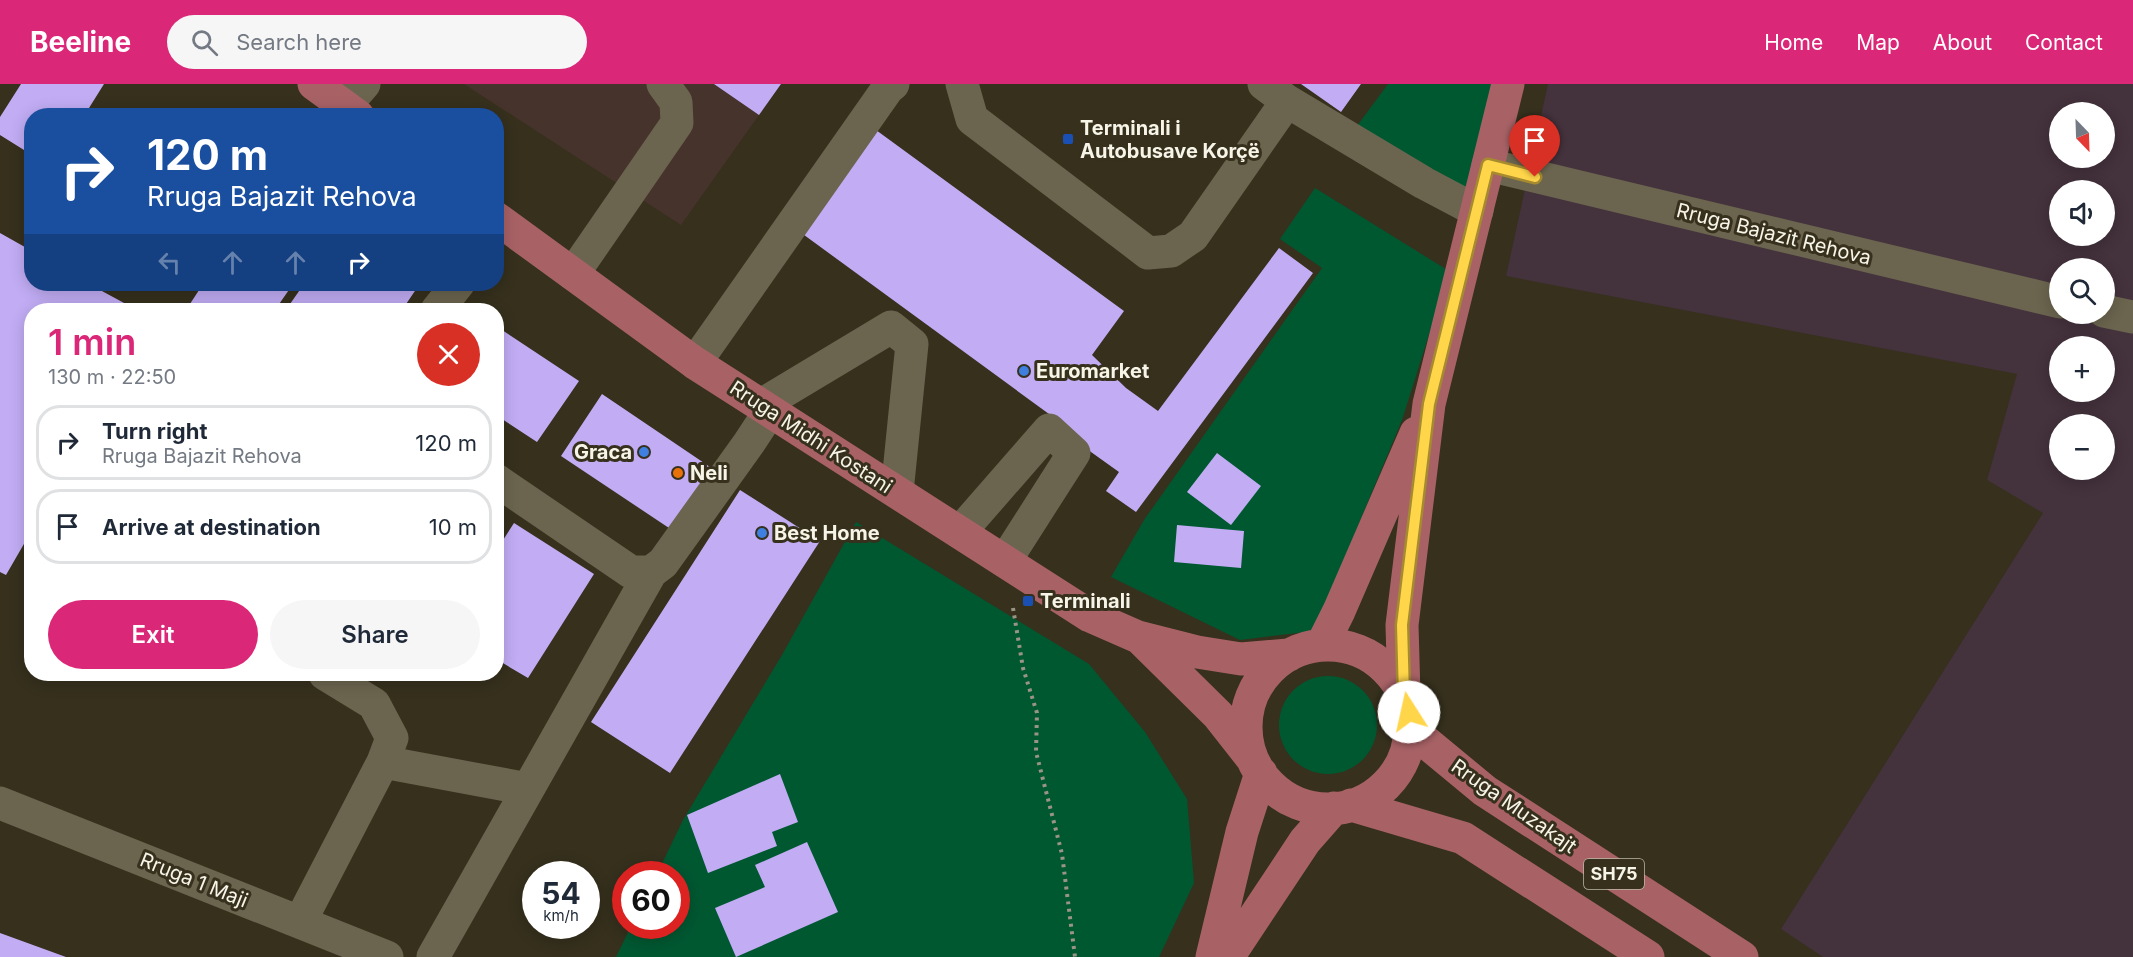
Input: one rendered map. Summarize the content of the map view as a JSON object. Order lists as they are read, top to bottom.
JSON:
{
  "streets": {
    "main road": ["Rruga Midhi Kostani", "Rruga Muzakajt", "SH75"],
    "street": ["Rruga Bajazit Rehova", "Rruga 1 Maji"]
  },
  "crossings": [
    ["Rruga Midhi Kostani", "Rruga Muzakajt"],
    ["Rruga Midhi Kostani", "SH75"],
    ["Rruga Muzakajt", "SH75"]
  ],
  "places": {
    "transit": ["Terminali i Autobusave Korçë", "Terminali"],
    "other": [
      "Euromarket",
      "Graca",
      "Neli",
      "Best Home"
    ]
  },
  "north": "bottom right",
  "page": {
    "header": "Beeline",
    "search": "Search here",
    "nav": [
      "Home",
      "Map",
      "About",
      "Contact"
    ],
    "map_buttons": ["+", "−"],
    "turn": ["120 m", "Rruga Bajazit Rehova"],
    "heading": ["1 min", "130 m · 22:50"],
    "list": [
      {
        "name": "Turn right",
        "note": "Rruga Bajazit Rehova",
        "value": "120 m"
      },
      {
        "name": "Arrive at destination",
        "value": "10 m"
      }
    ],
    "buttons": ["Exit", "Share"],
    "speed": "54 km/h",
    "limit": "60"
  }
}
